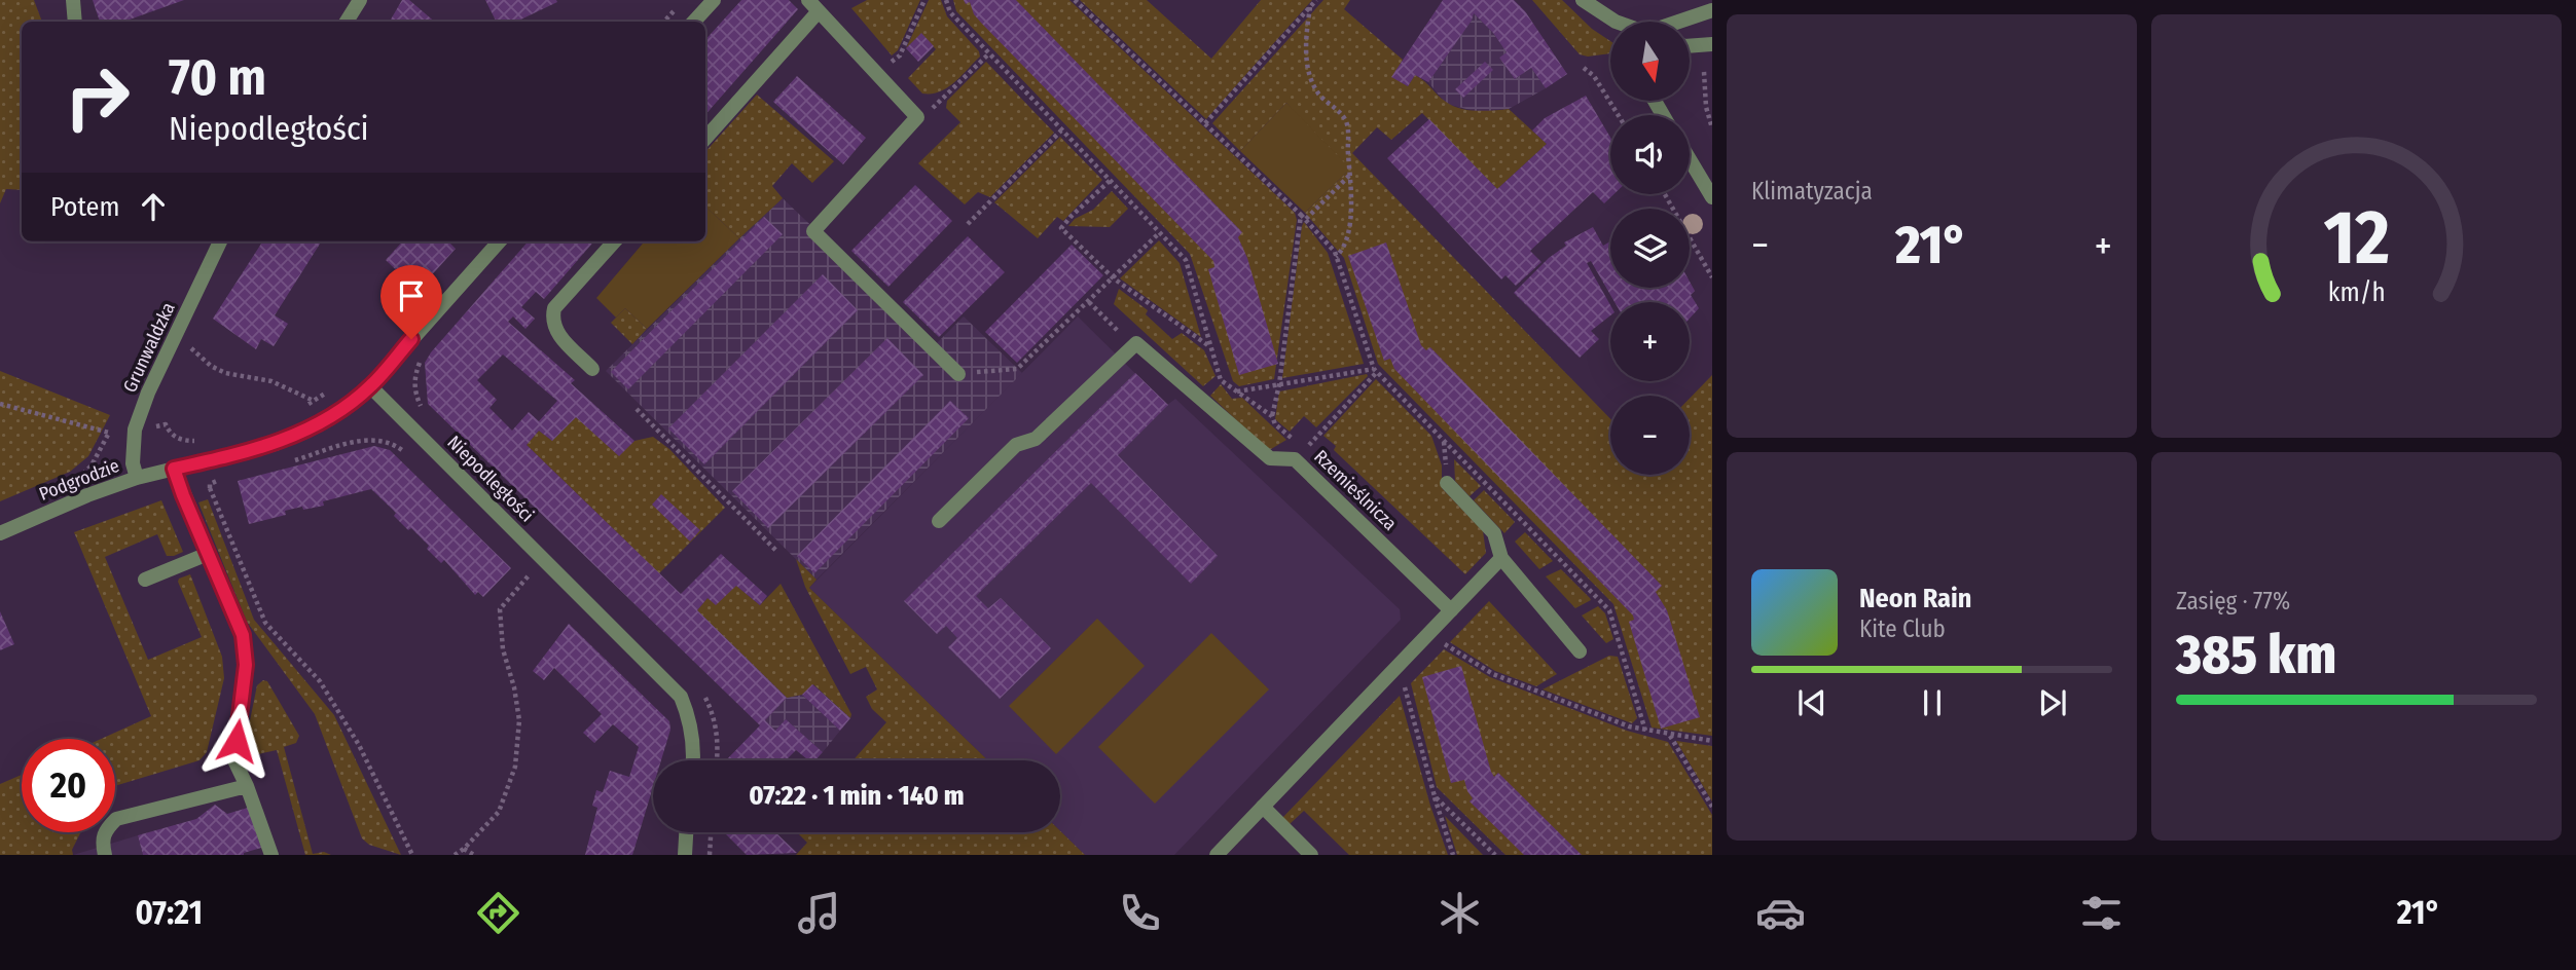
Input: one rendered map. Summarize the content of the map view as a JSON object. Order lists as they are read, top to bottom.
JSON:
{
  "streets": {
    "street": [
      "Grunwaldzka",
      "Niepodległości",
      "Podgrodzie",
      "Rzemieślnicza"
    ]
  },
  "crossings": [
    ["Grunwaldzka", "Podgrodzie"]
  ],
  "north": "bottom",
  "page": {
    "tile": [
      "Klimatyzacja",
      ["Zasięg · 77%", "385 km"]
    ],
    "map_buttons": ["+", "−"],
    "turn": ["70 m", "Niepodległości"],
    "then": "Potem",
    "heat": ["−", "21°", "+"],
    "song": ["Neon Rain", "Kite Club"],
    "limit": "20",
    "trip": "07:22 · 1 min · 140 m",
    "tabs": ["07:21", "21°"],
    "gauge": ["12", "km/h"]
  }
}
